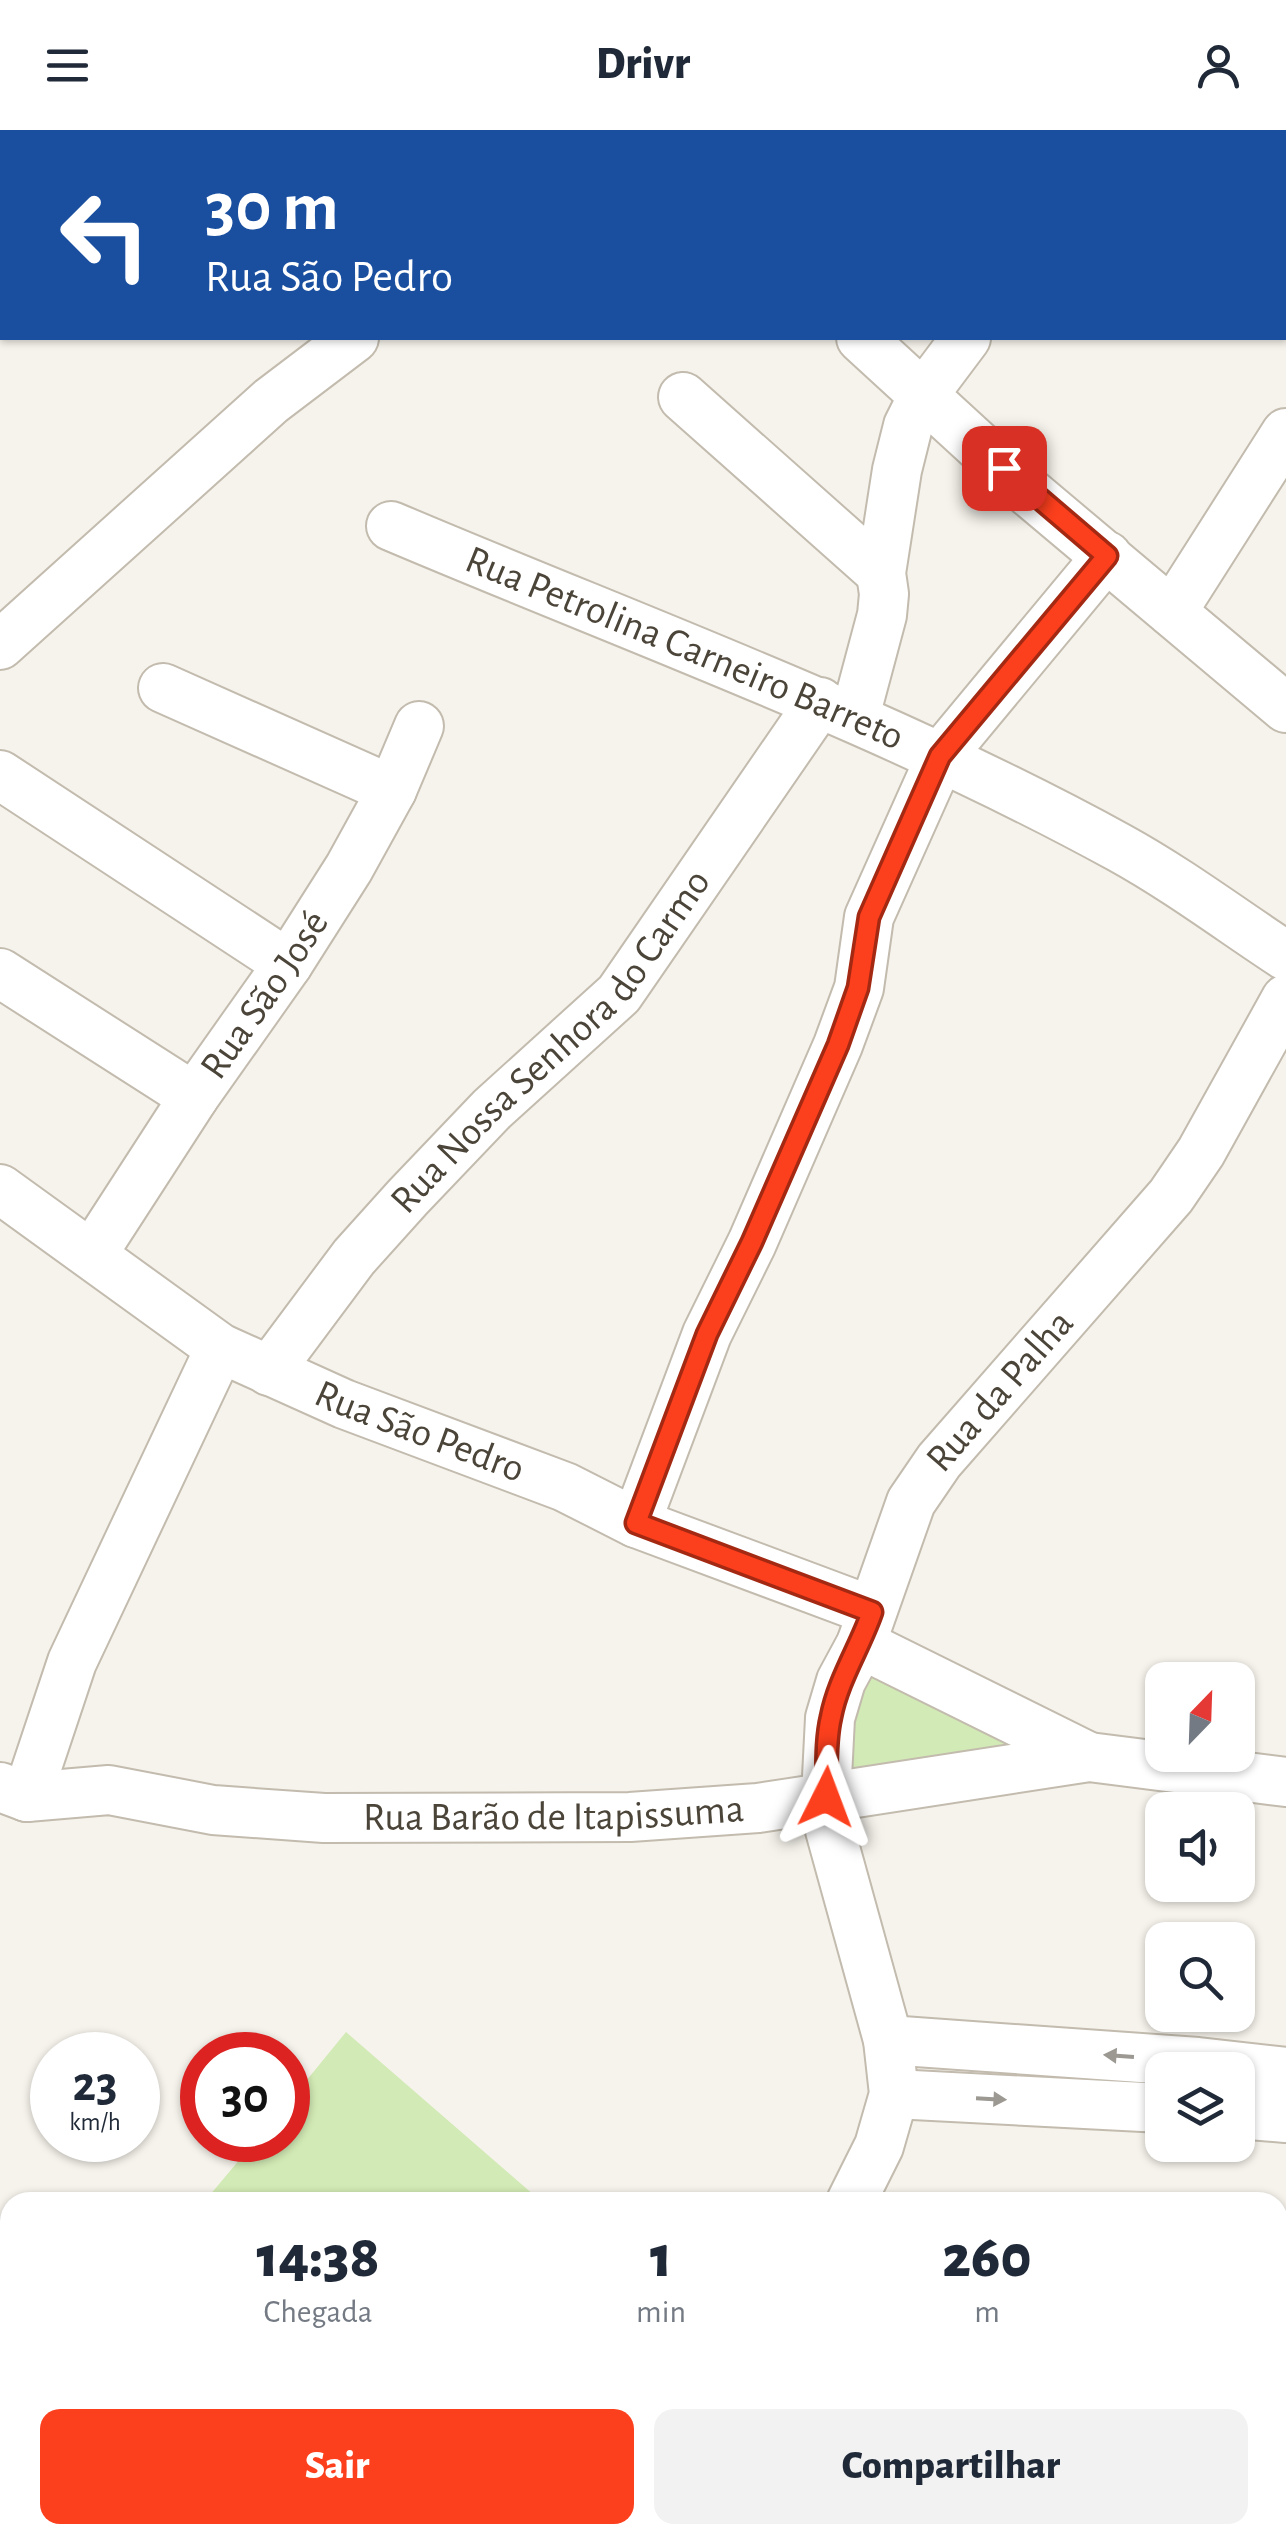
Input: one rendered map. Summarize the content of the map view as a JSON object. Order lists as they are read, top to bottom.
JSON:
{
  "streets": {
    "street": [
      "Rua Petrolina Carneiro Barreto",
      "Rua São José",
      "Rua Nossa Senhora do Carmo",
      "Rua da Palha",
      "Rua São Pedro",
      "Rua Barão de Itapissuma"
    ]
  },
  "crossings": [
    ["Rua Petrolina Carneiro Barreto", "Rua Nossa Senhora do Carmo"],
    ["Rua São José", "Rua São Pedro"],
    ["Rua Nossa Senhora do Carmo", "Rua São Pedro"],
    ["Rua da Palha", "Rua São Pedro"],
    ["Rua da Palha", "Rua Barão de Itapissuma"],
    ["Rua São Pedro", "Rua Barão de Itapissuma"]
  ],
  "north": "top right",
  "page": {
    "header": "Drivr",
    "turn": ["30 m", "Rua São Pedro"],
    "speed": "23 km/h",
    "limit": "30",
    "eta": [
      "14:38",
      "Chegada",
      "1",
      "min",
      "260",
      "m"
    ],
    "buttons": ["Sair", "Compartilhar"]
  }
}
